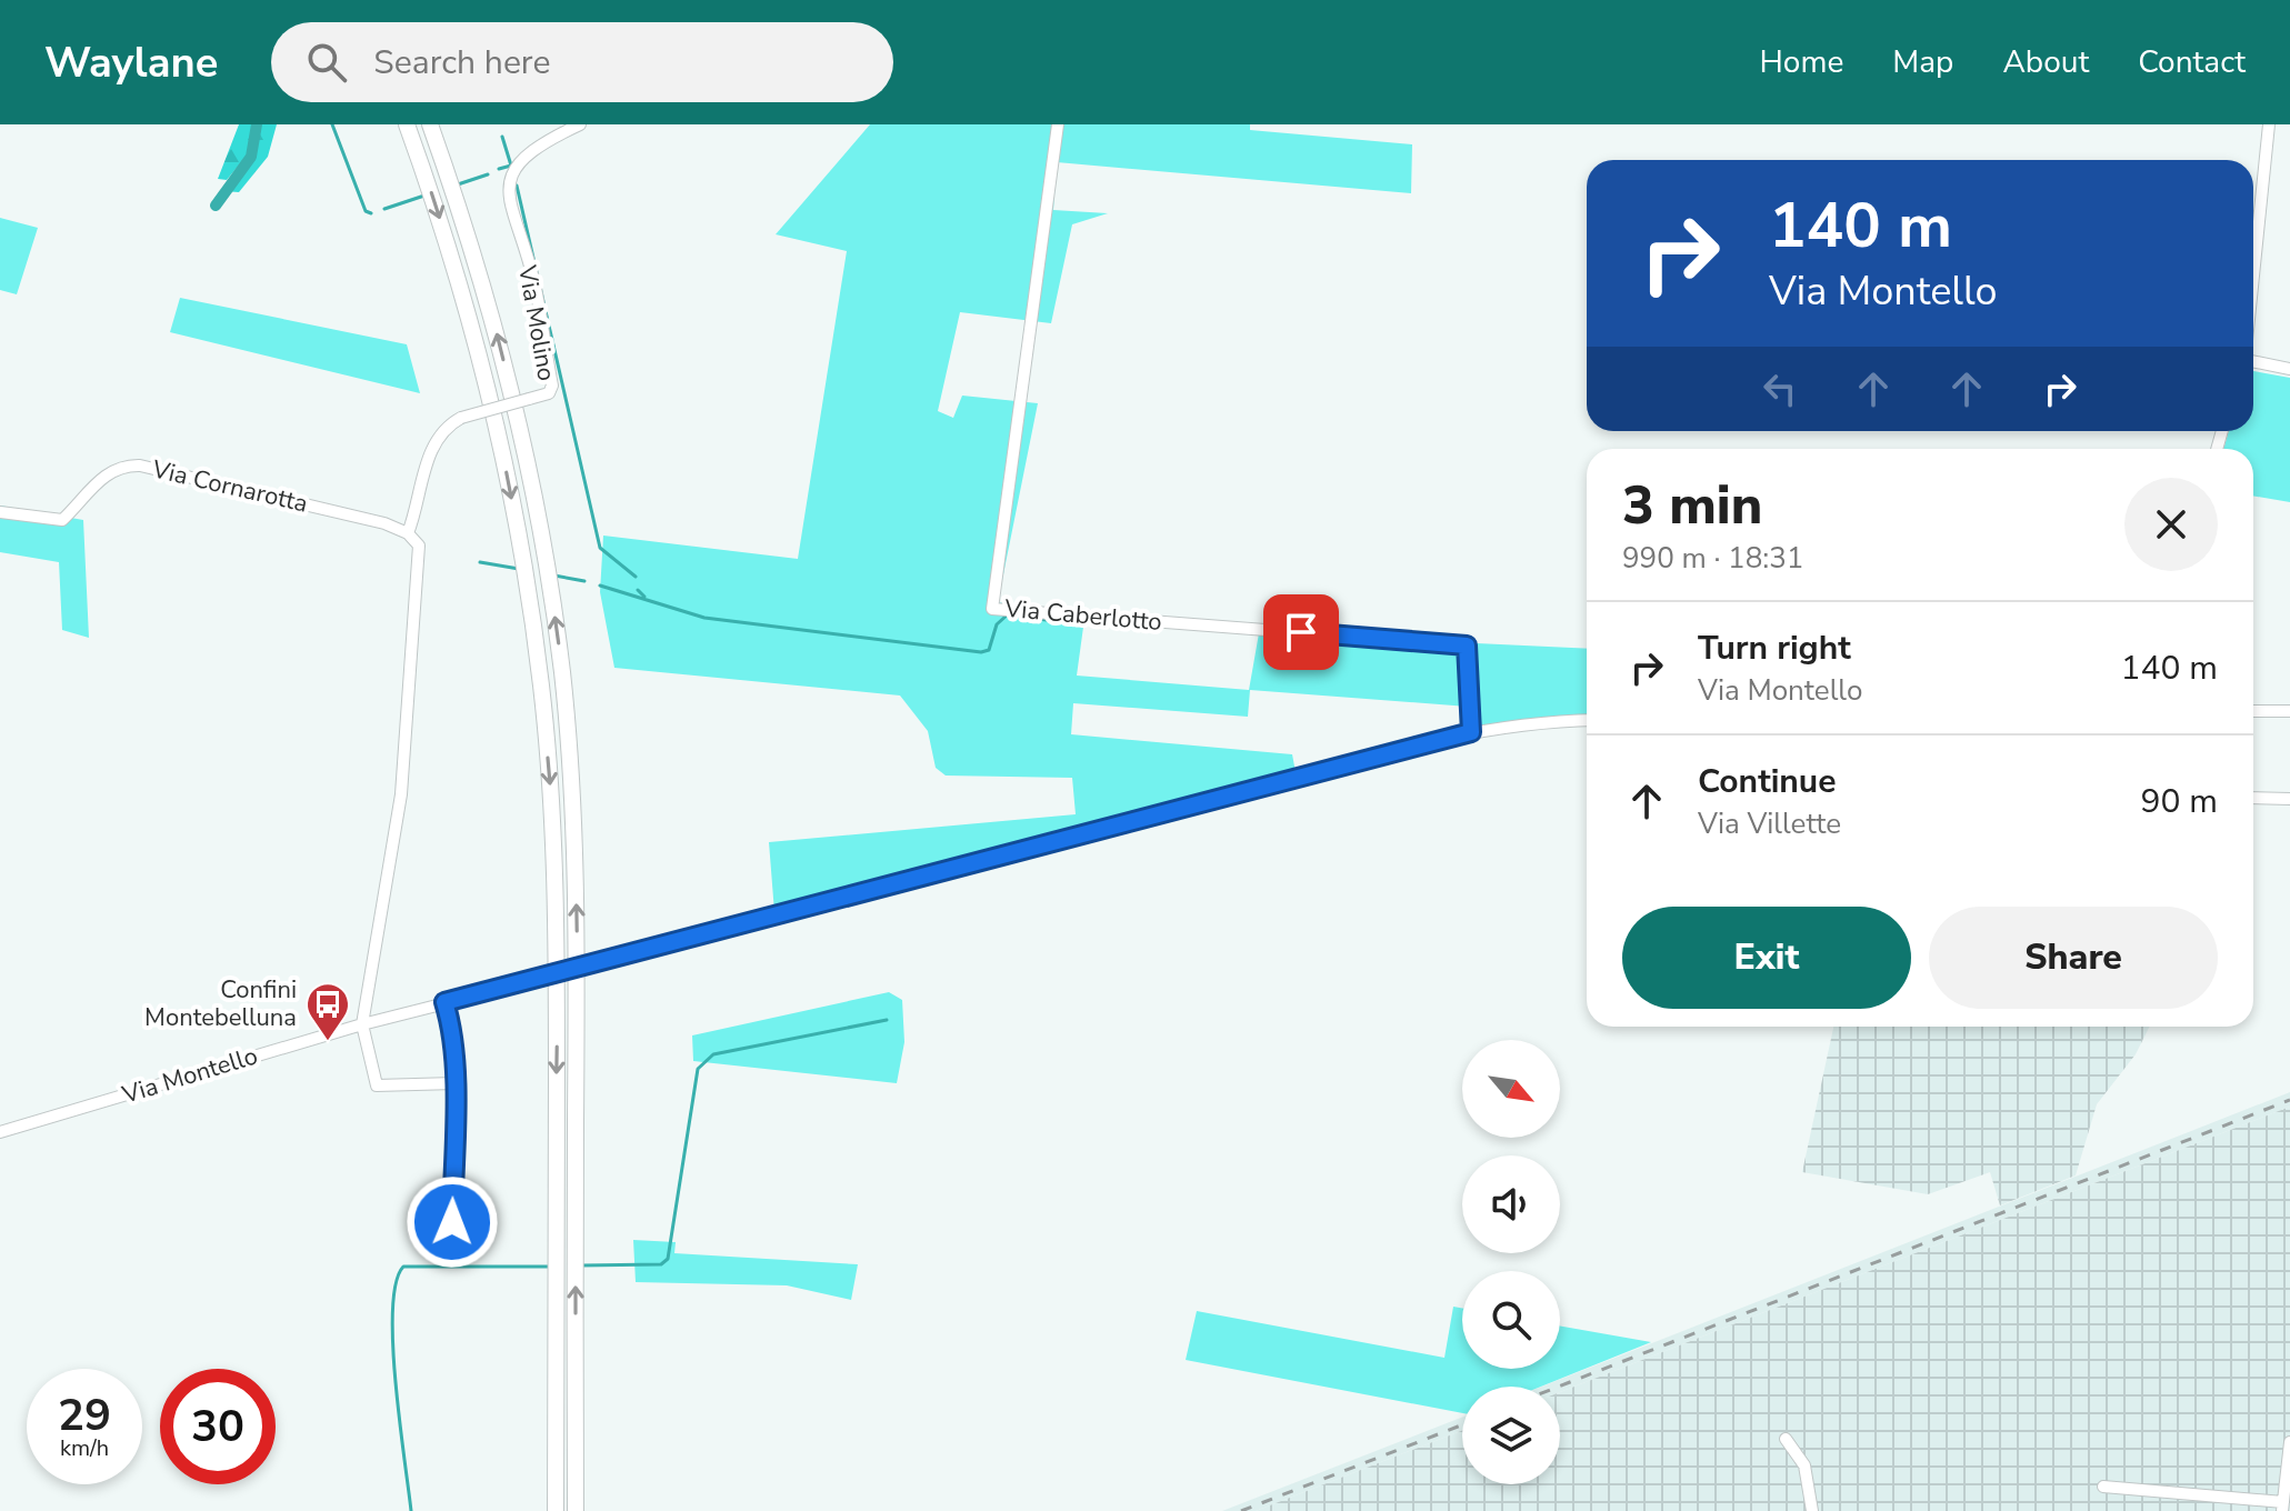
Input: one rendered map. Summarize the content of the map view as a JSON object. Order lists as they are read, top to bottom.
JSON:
{
  "streets": {
    "street": [
      "Via Molino",
      "Via Cornarotta",
      "Via Caberlotto",
      "Via Montello"
    ]
  },
  "crossings": [
    ["Via Molino", "Via Cornarotta"],
    ["Via Cornarotta", "Via Montello"],
    ["Via Caberlotto", "Via Montello"]
  ],
  "places": {
    "bus stop": ["Confini Montebelluna"]
  },
  "north": "bottom right",
  "page": {
    "header": "Waylane",
    "search": "Search here",
    "nav": [
      "Home",
      "Map",
      "About",
      "Contact"
    ],
    "turn": ["140 m", "Via Montello"],
    "heading": ["3 min", "990 m · 18:31"],
    "list": [
      {
        "name": "Turn right",
        "note": "Via Montello",
        "value": "140 m"
      },
      {
        "name": "Continue",
        "note": "Via Villette",
        "value": "90 m"
      }
    ],
    "buttons": ["Exit", "Share"],
    "speed": "29 km/h",
    "limit": "30"
  }
}
